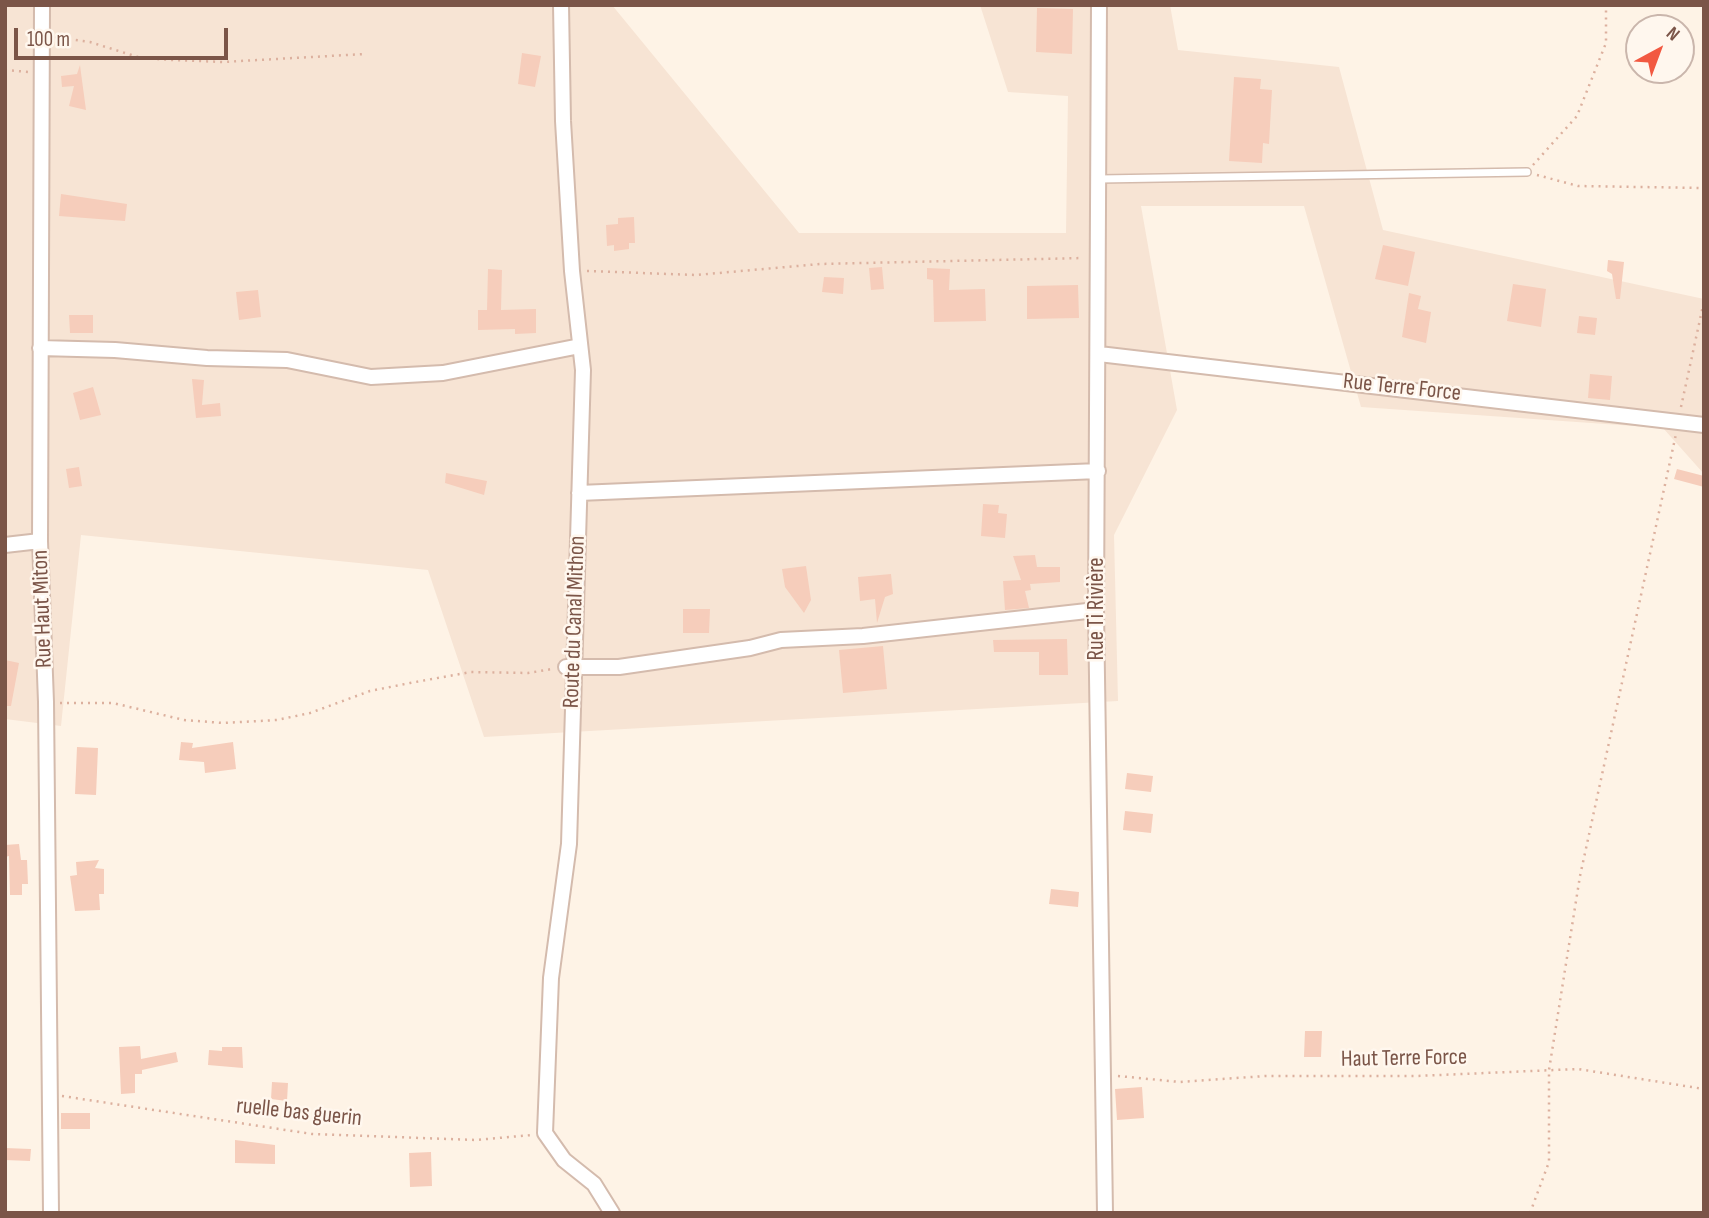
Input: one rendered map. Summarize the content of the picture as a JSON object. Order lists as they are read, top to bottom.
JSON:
{
  "streets": {
    "street": [
      "Rue Terre Force",
      "Rue Haut Miton",
      "Rue Ti Rivière",
      "Route du Canal Mithon"
    ],
    "path": ["Haut Terre Force", "ruelle bas guerin"]
  },
  "crossings": [
    ["Rue Terre Force", "Rue Ti Rivière"],
    ["Rue Haut Miton", "ruelle bas guerin"],
    ["Rue Ti Rivière", "Haut Terre Force"],
    ["Route du Canal Mithon", "ruelle bas guerin"]
  ],
  "scale_bar": "100 m",
  "north": "top right"
}
